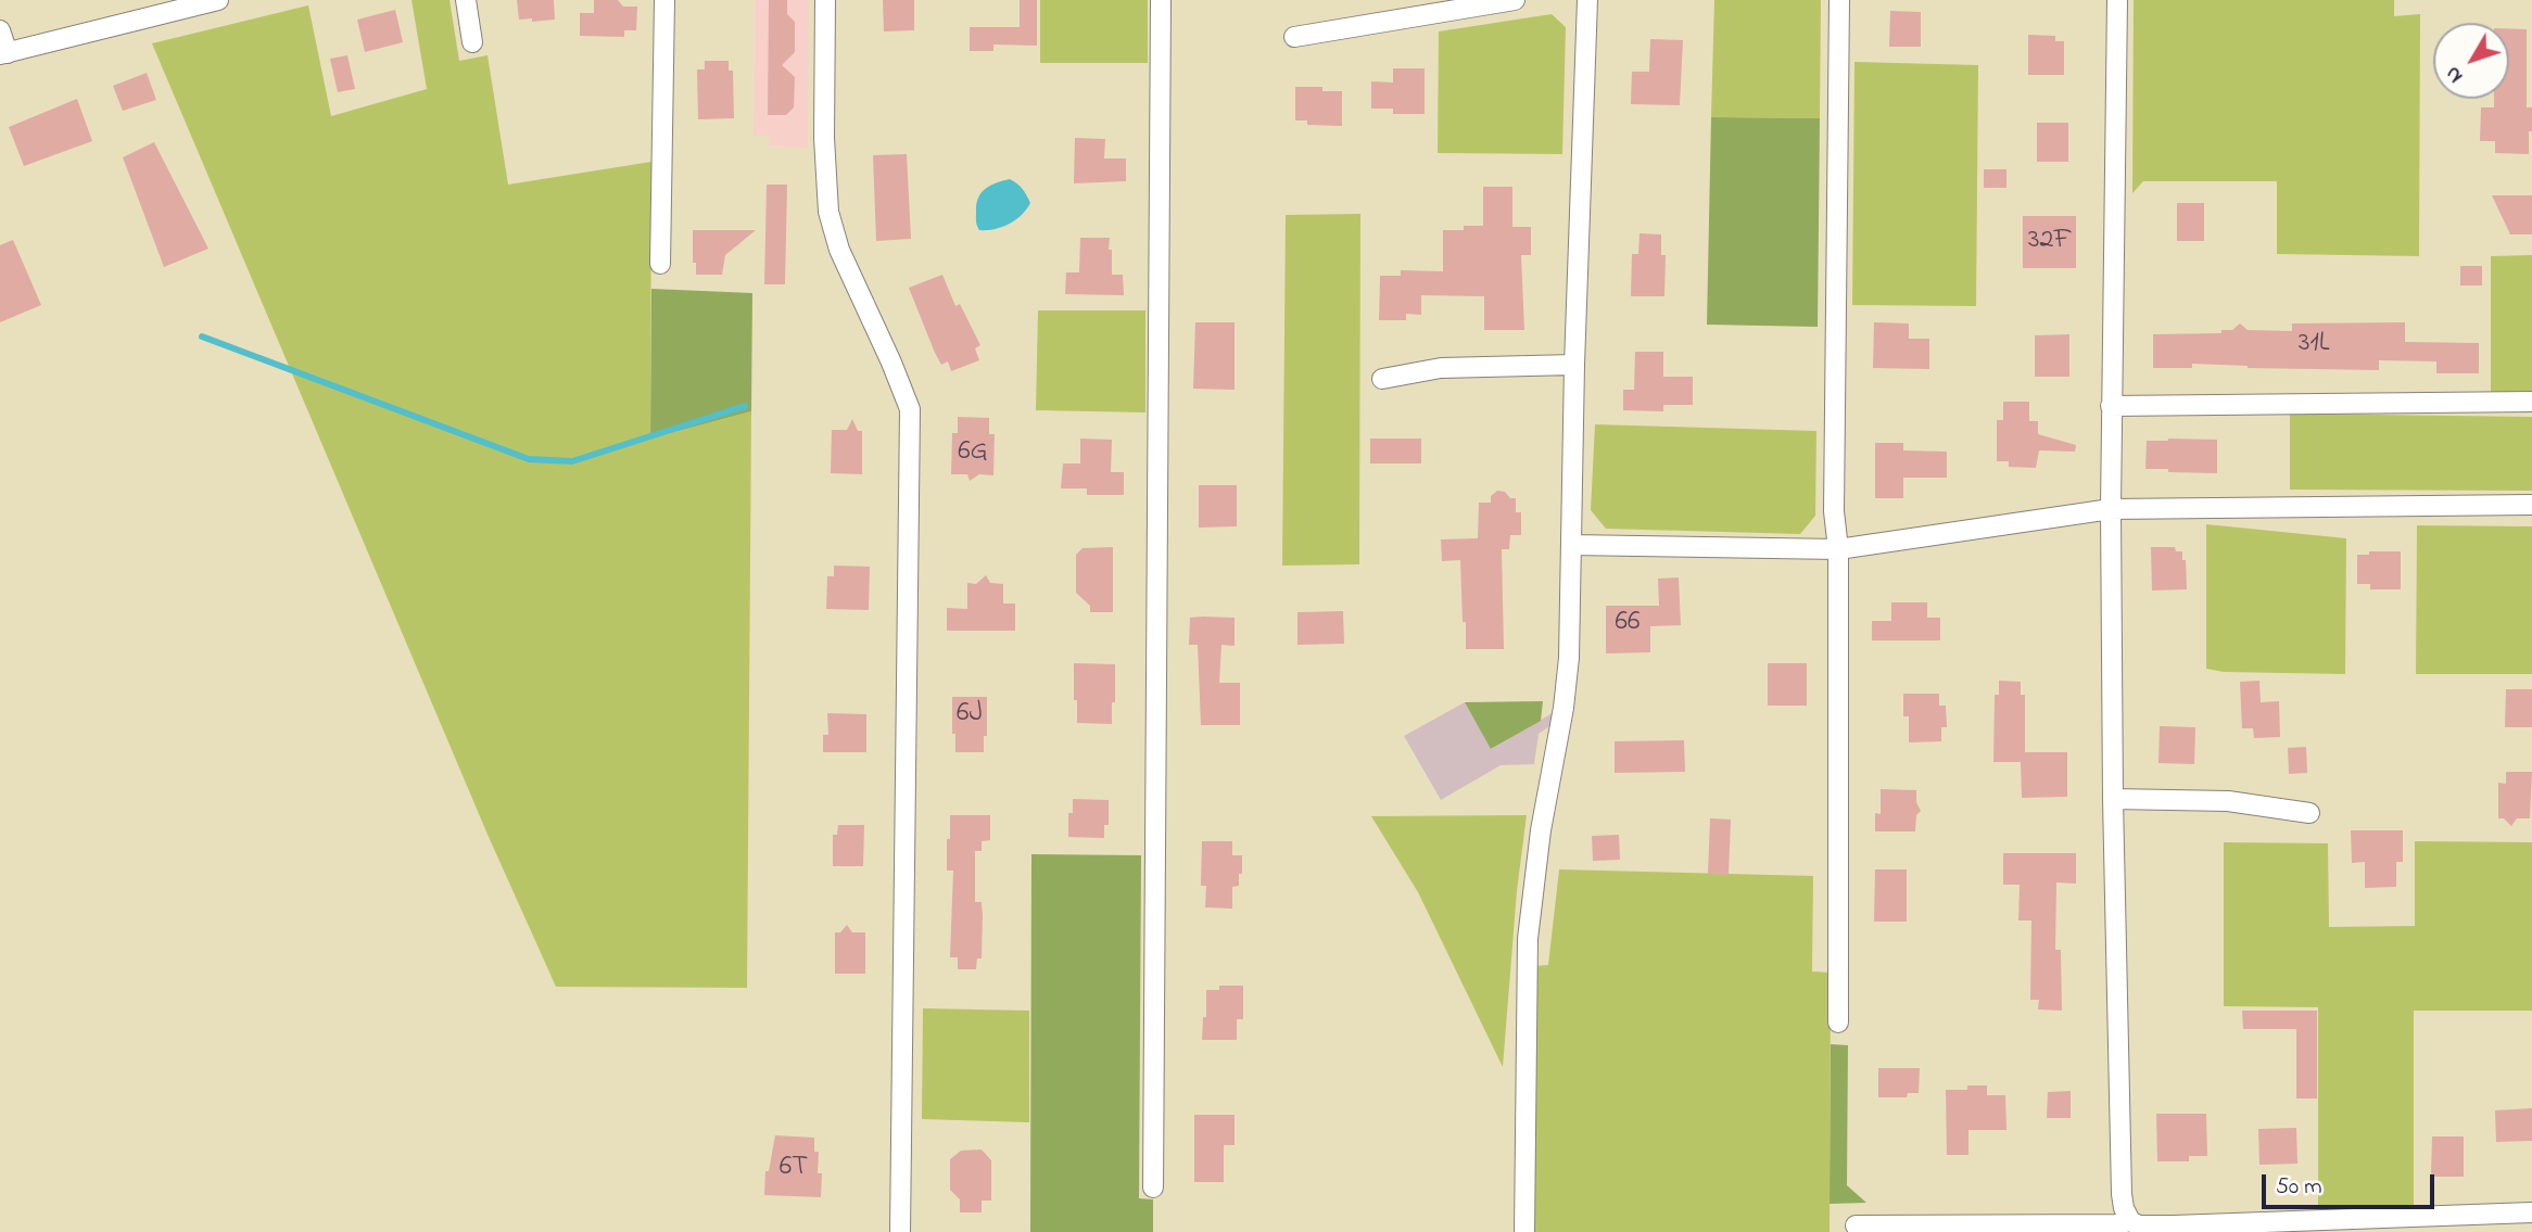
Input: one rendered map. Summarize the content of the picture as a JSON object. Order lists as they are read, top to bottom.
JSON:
{
  "house_numbers": [
    "32F",
    "31L",
    "6G",
    "66",
    "6J",
    "6T"
  ],
  "scale_bar": "50 m",
  "north": "bottom left"
}
